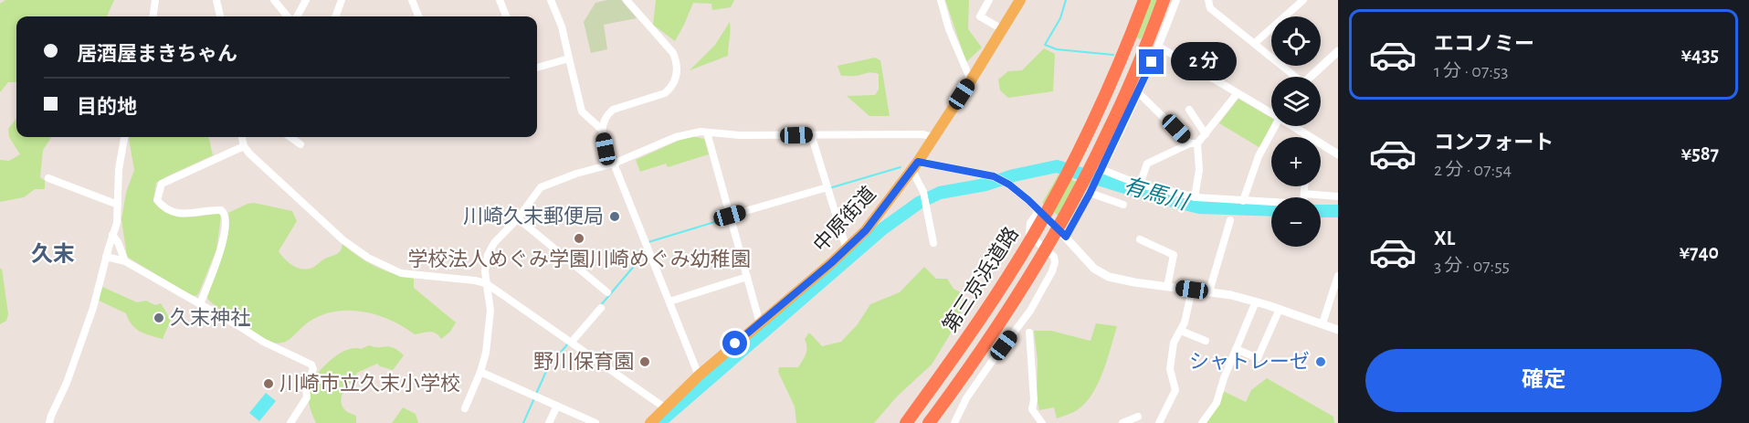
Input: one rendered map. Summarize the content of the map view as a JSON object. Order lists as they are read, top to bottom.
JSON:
{
  "streets": {
    "highway": ["第三京浜道路"],
    "main road": ["中原街道"]
  },
  "districts": ["久末"],
  "water": ["有馬川"],
  "places": [
    "川崎久末郵便局",
    "学校法人めぐみ学園川崎めぐみ幼稚園",
    "久末神社",
    "野川保育園",
    "シャトレーゼ",
    "川崎市立久末小学校"
  ],
  "page": {
    "list": [
      {
        "name": "エコノミー",
        "note": "1 分 · 07:53",
        "value": "¥435"
      },
      {
        "name": "コンフォート",
        "note": "2 分 · 07:54",
        "value": "¥587"
      },
      {
        "name": "XL",
        "note": "3 分 · 07:55",
        "value": "¥740"
      }
    ],
    "map_buttons": ["+", "−"],
    "banner": ["居酒屋まきちゃん", "目的地"],
    "bubble": "2 分",
    "buttons": "確定"
  }
}
